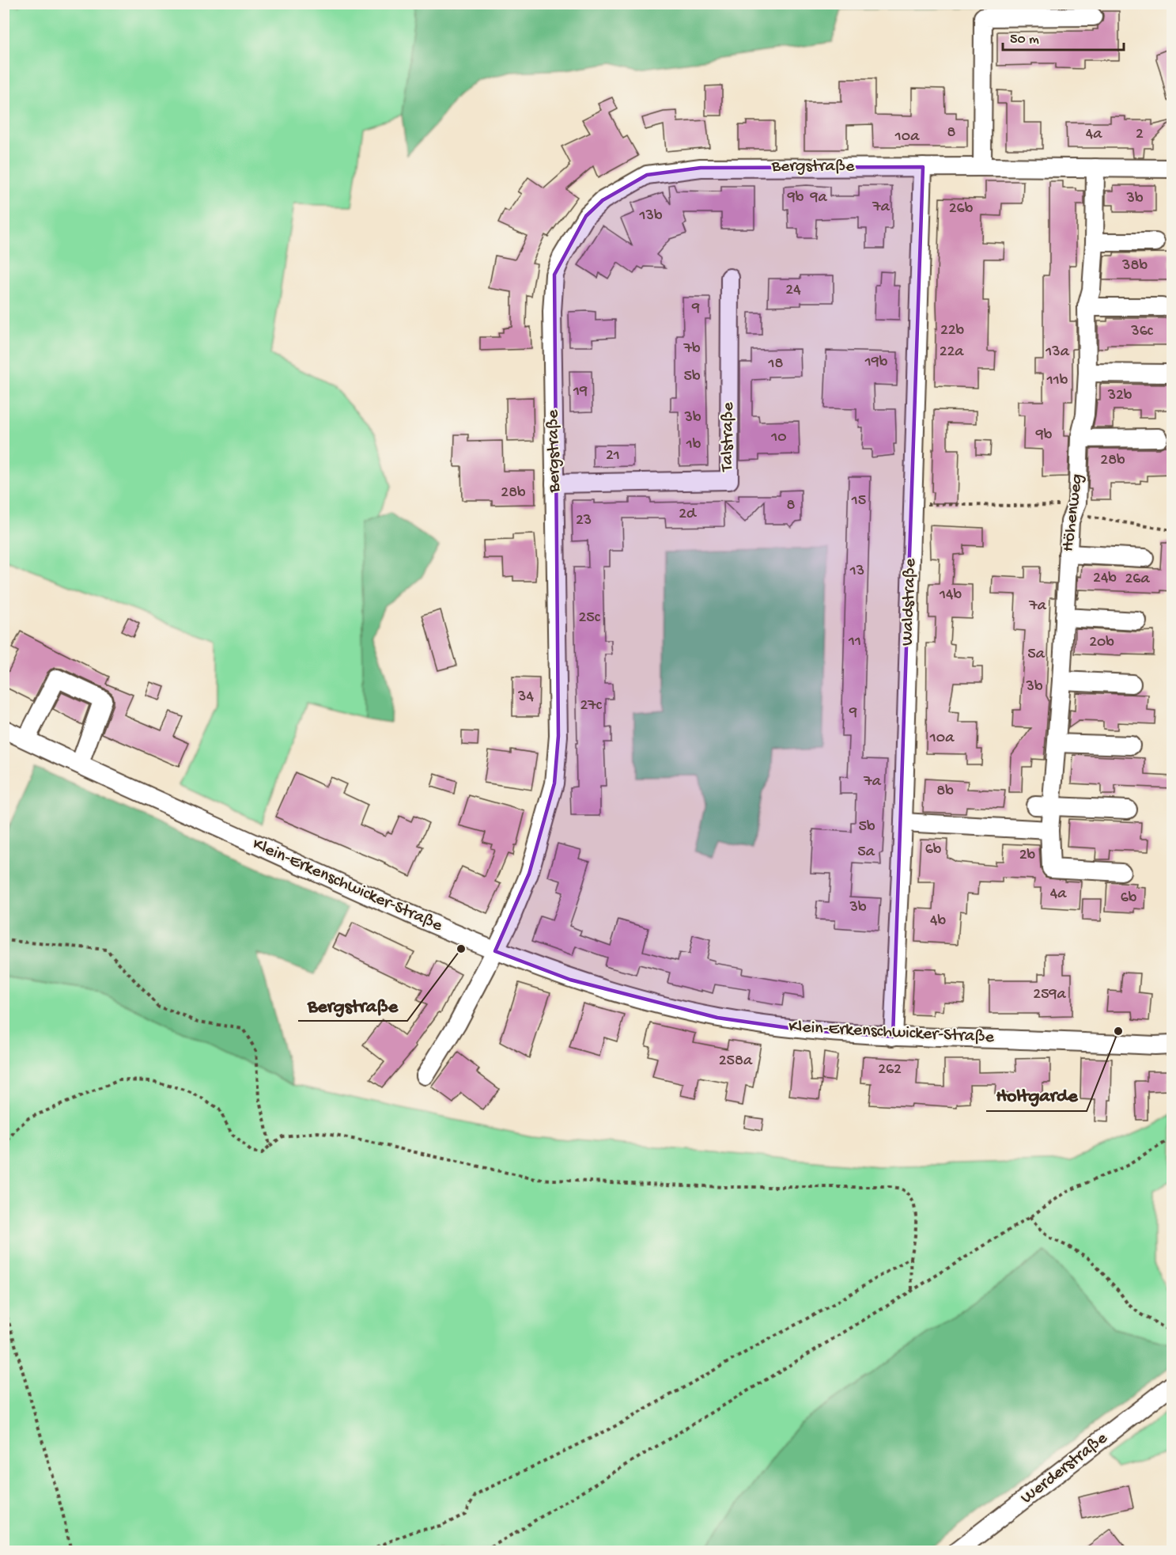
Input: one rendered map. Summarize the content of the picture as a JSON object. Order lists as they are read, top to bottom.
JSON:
{
  "streets": {
    "street": [
      "Bergstraße",
      "Talstraße",
      "Höhenweg",
      "Waldstraße",
      "Klein-Erkenschwicker-Straße",
      "Werderstraße"
    ]
  },
  "crossings": [
    ["Bergstraße", "Talstraße"],
    ["Bergstraße", "Höhenweg"],
    ["Bergstraße", "Waldstraße"],
    ["Bergstraße", "Klein-Erkenschwicker-Straße"],
    ["Waldstraße", "Klein-Erkenschwicker-Straße"]
  ],
  "places": ["Bergstraße", "Holtgarde"],
  "house_numbers": [
    "8",
    "4a",
    "2",
    "10a",
    "9b",
    "9a",
    "3b",
    "7a",
    "26b",
    "13b",
    "38b",
    "24",
    "9",
    "22b",
    "36c",
    "7b",
    "22a",
    "13a",
    "19b",
    "18",
    "5b",
    "11b",
    "19",
    "32b",
    "3b",
    "9b",
    "10",
    "1b",
    "21",
    "28b",
    "28b",
    "15",
    "8",
    "2d",
    "23",
    "13",
    "24b",
    "26a",
    "14b",
    "7a",
    "25c",
    "11",
    "20b",
    "5a",
    "3b",
    "34",
    "27c",
    "9",
    "10a",
    "7a",
    "8b",
    "5b",
    "6b",
    "5a",
    "2b",
    "4a",
    "6b",
    "3b",
    "4b",
    "259a",
    "258a",
    "262"
  ],
  "scale_bar": "50 m"
}
